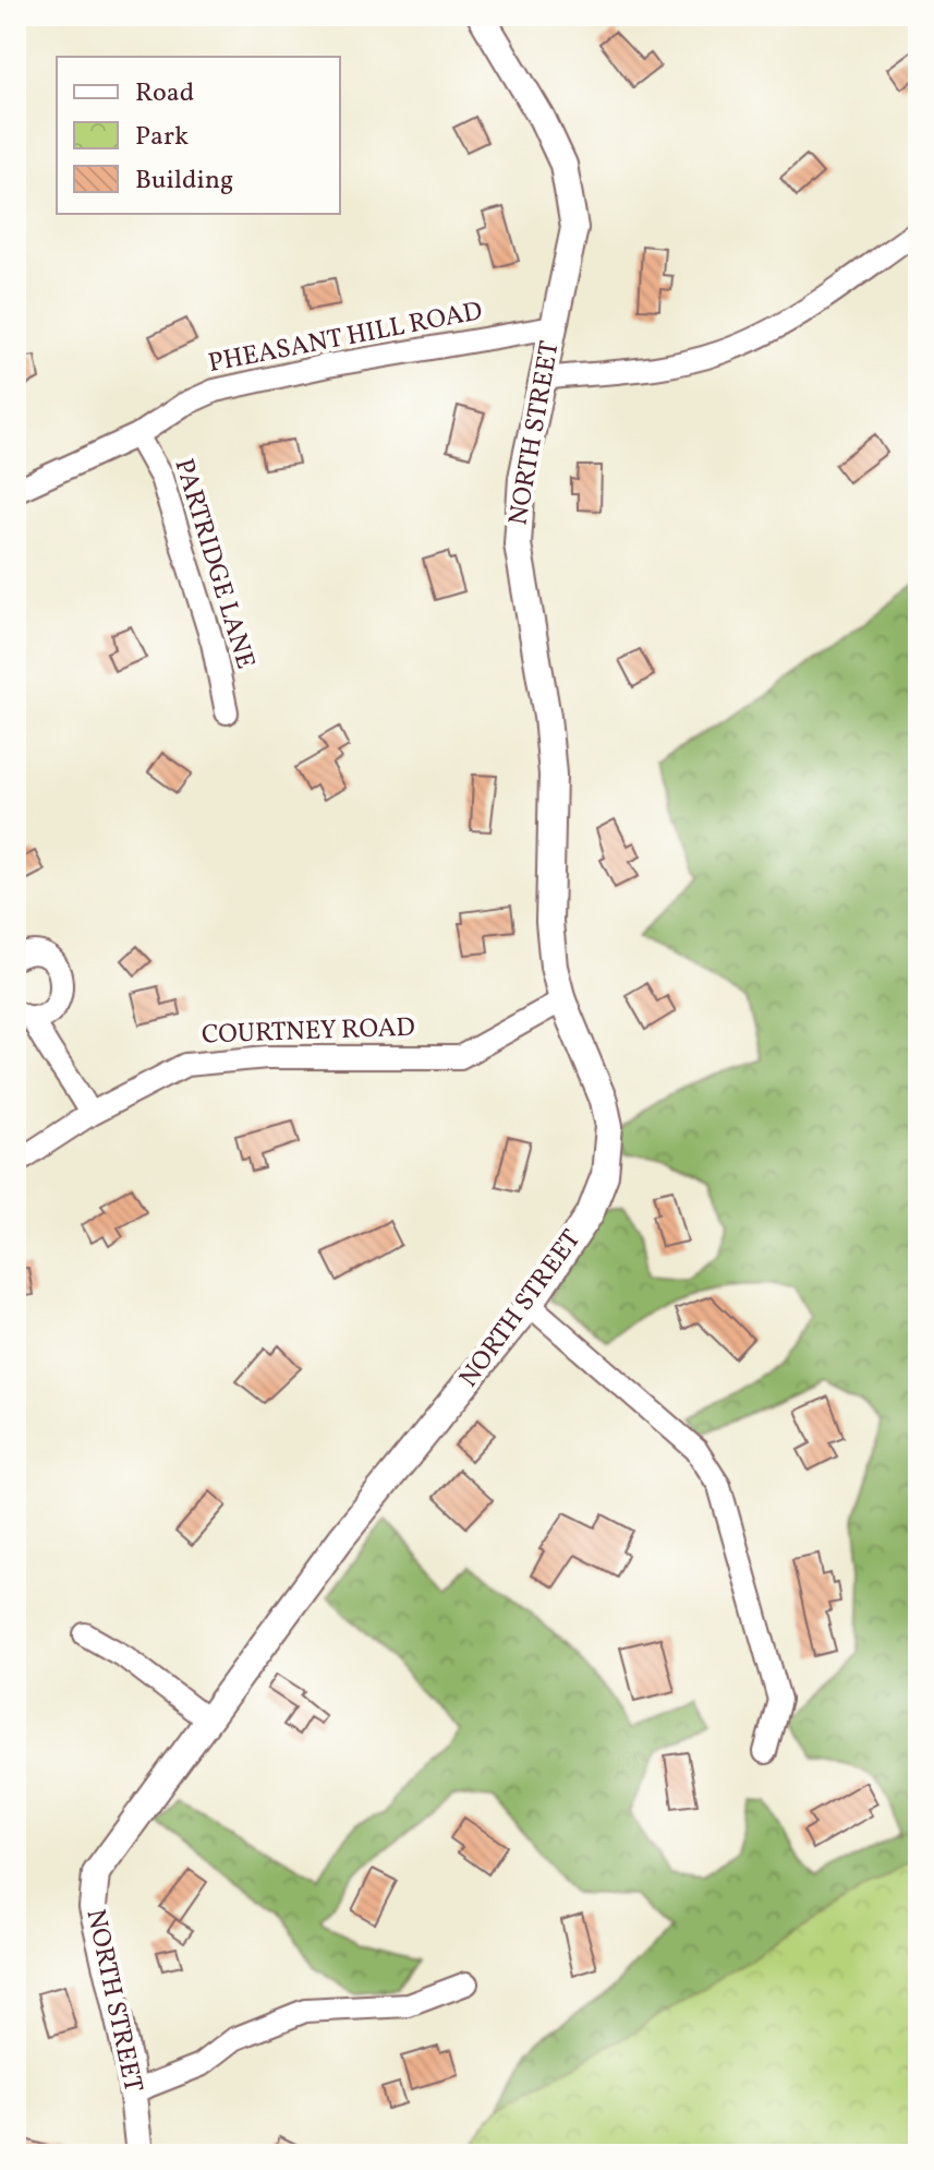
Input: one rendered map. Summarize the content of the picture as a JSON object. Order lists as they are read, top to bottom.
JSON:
{
  "streets": {
    "street": [
      "PHEASANT HILL ROAD",
      "NORTH STREET",
      "PARTRIDGE LANE",
      "COURTNEY ROAD"
    ]
  },
  "crossings": [
    ["PHEASANT HILL ROAD", "NORTH STREET"],
    ["PHEASANT HILL ROAD", "PARTRIDGE LANE"],
    ["NORTH STREET", "COURTNEY ROAD"]
  ],
  "legend": ["Road", "Park", "Building"]
}
